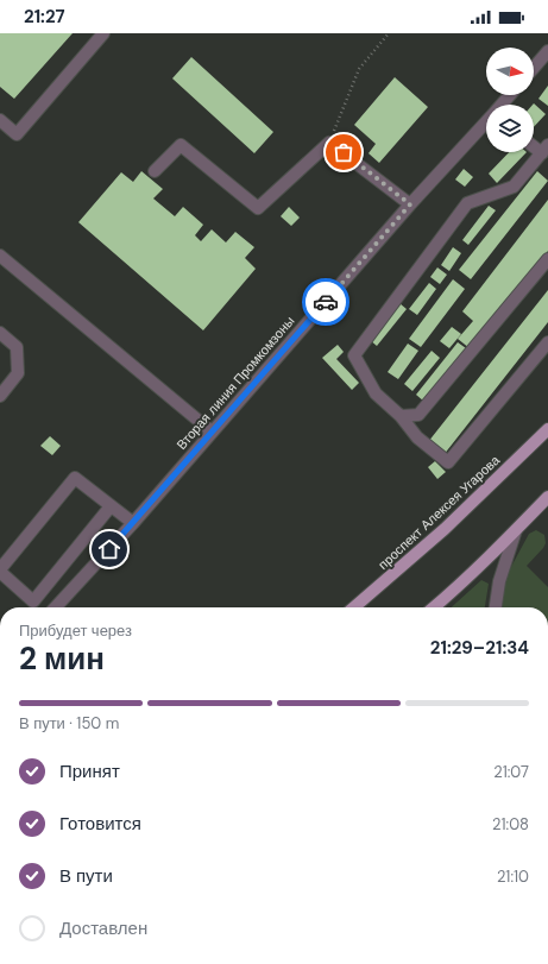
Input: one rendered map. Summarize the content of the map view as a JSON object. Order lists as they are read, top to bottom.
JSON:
{
  "streets": {
    "main road": ["проспект Алексея Угарова"],
    "street": ["Вторая линия Промкомзоны"]
  },
  "north": "right",
  "page": {
    "status": "21:27",
    "heading": ["2 мин", "Прибудет через", "21:29–21:34"],
    "bar": "В пути · 150 m",
    "list": [
      ["Принят", "21:07"],
      ["Готовится", "21:08"],
      ["В пути", "21:10"],
      "Доставлен"
    ]
  }
}
